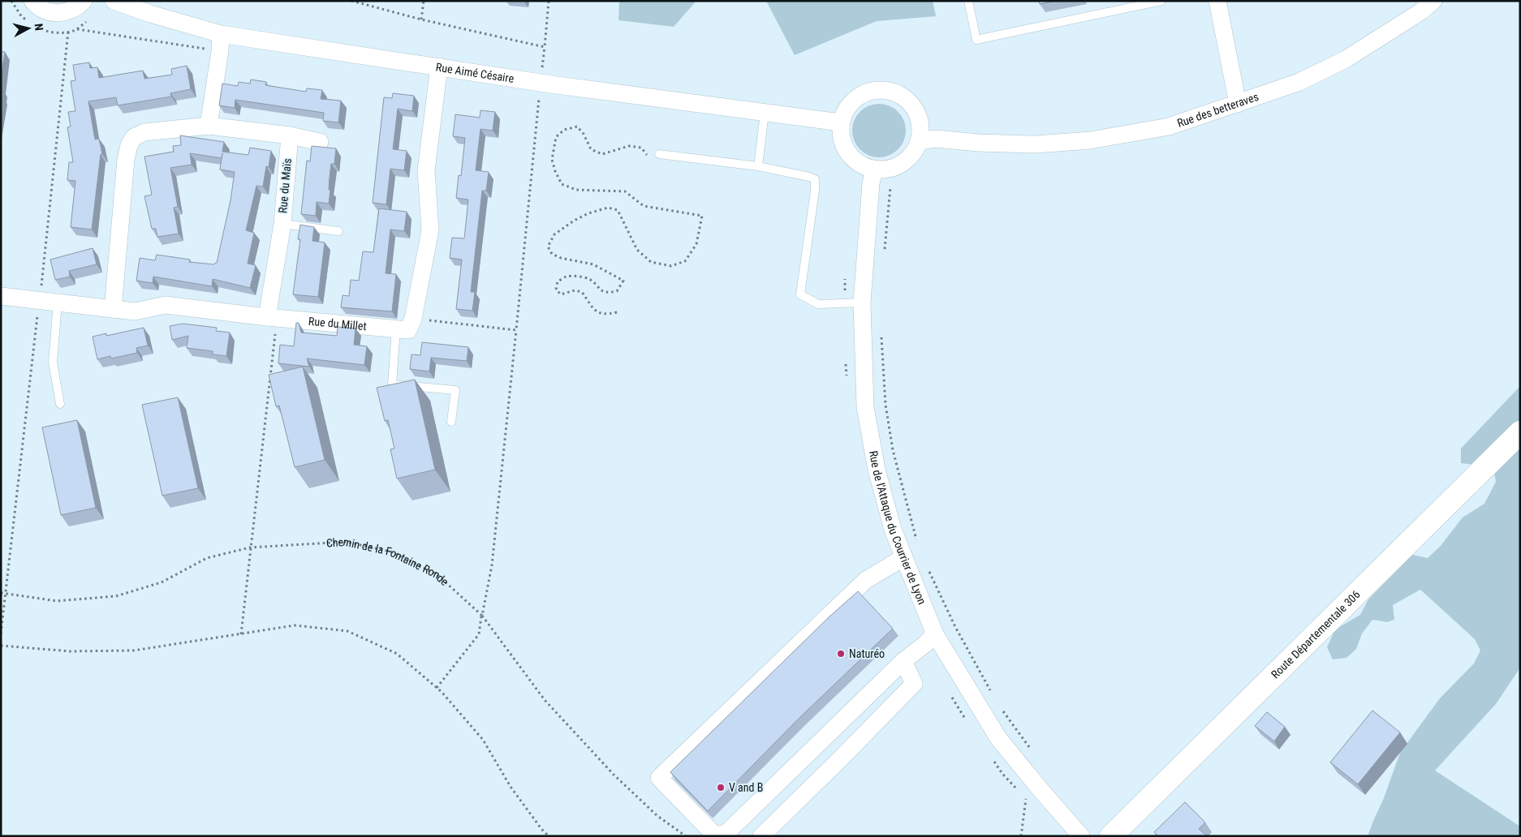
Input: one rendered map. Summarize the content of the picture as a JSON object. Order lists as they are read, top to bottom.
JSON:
{
  "streets": {
    "main road": ["Route Départementale 306"],
    "street": [
      "Rue Aimé Césaire",
      "Rue des betteraves",
      "Rue du Maïs",
      "Rue du Millet",
      "Rue de l'Attaque du Courrier de Lyon"
    ],
    "path": ["Chemin de la Fontaine Ronde"]
  },
  "crossings": [
    ["Rue Aimé Césaire", "Rue des betteraves"],
    ["Rue Aimé Césaire", "Rue de l'Attaque du Courrier de Lyon"],
    ["Rue des betteraves", "Rue de l'Attaque du Courrier de Lyon"],
    ["Rue du Maïs", "Rue du Millet"]
  ],
  "places": ["Naturéo", "V and B"],
  "north": "right"
}
